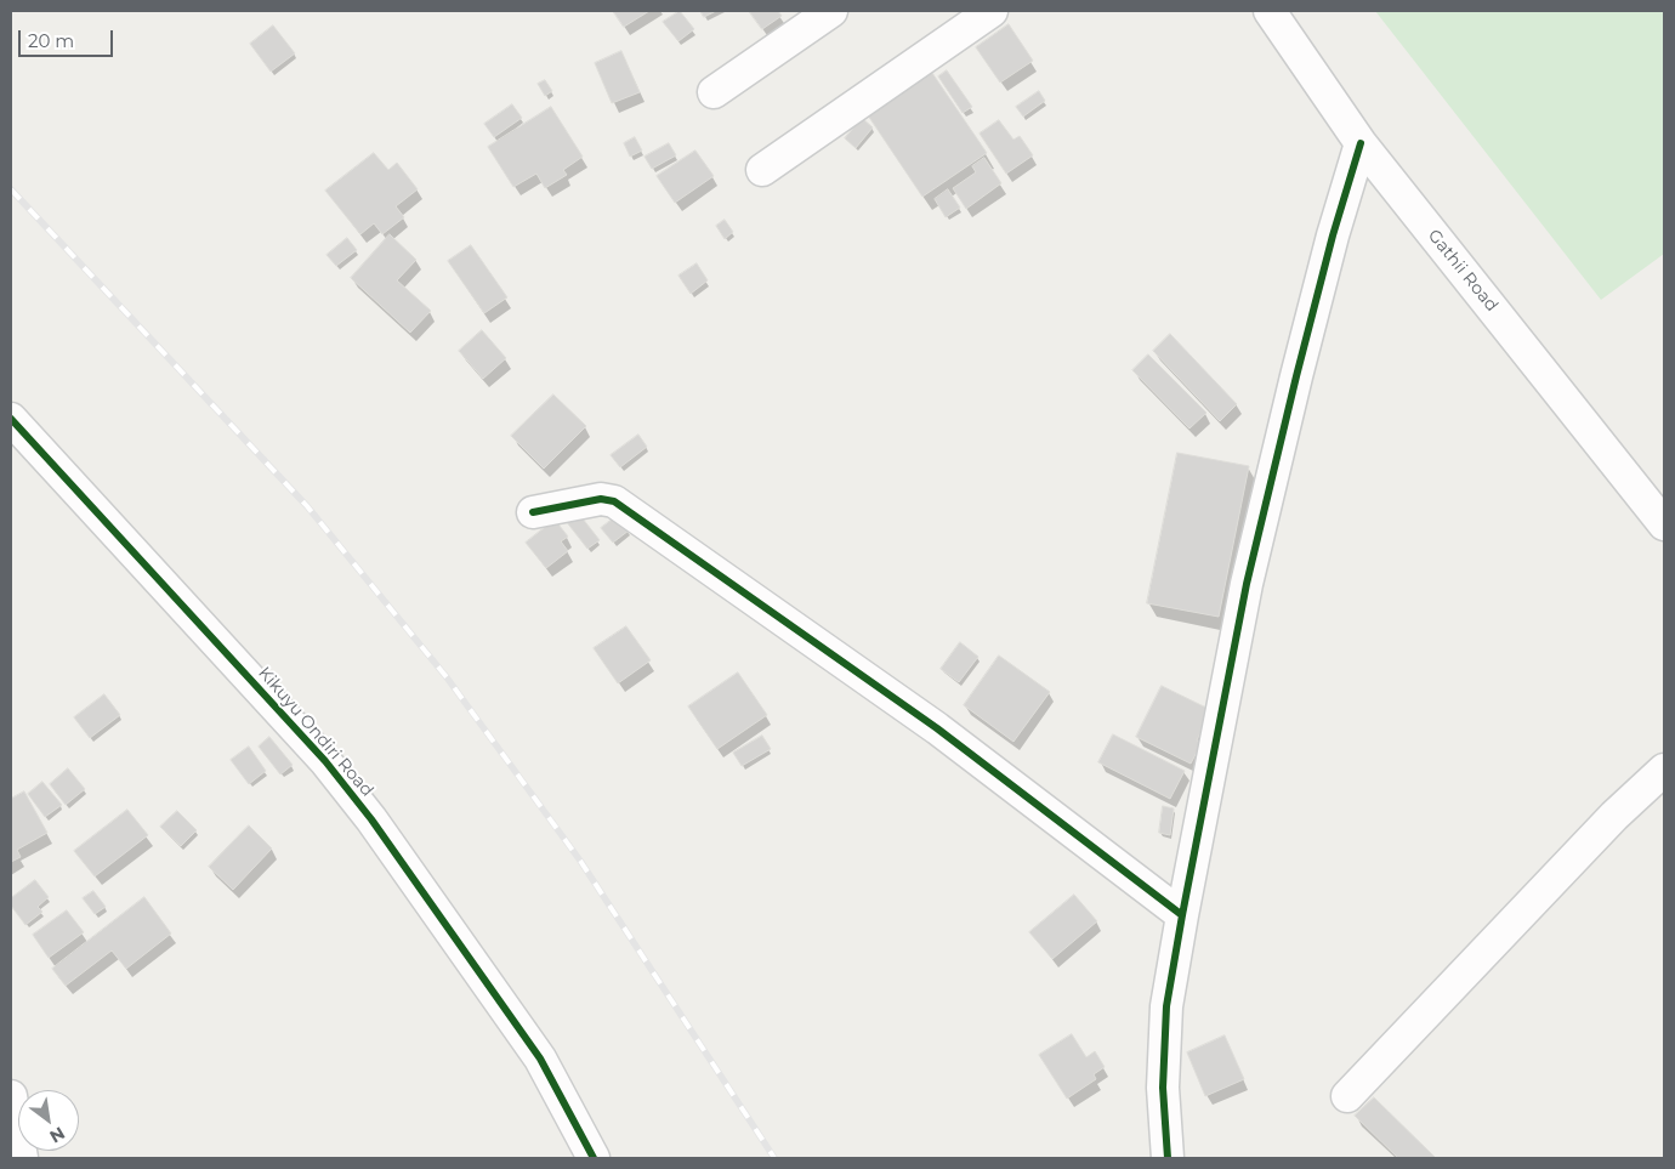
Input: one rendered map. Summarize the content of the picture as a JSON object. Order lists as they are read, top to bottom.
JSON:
{
  "streets": {
    "street": ["Gathii Road", "Kikuyu Ondiri Road"]
  },
  "scale_bar": "20 m",
  "north": "bottom right"
}
